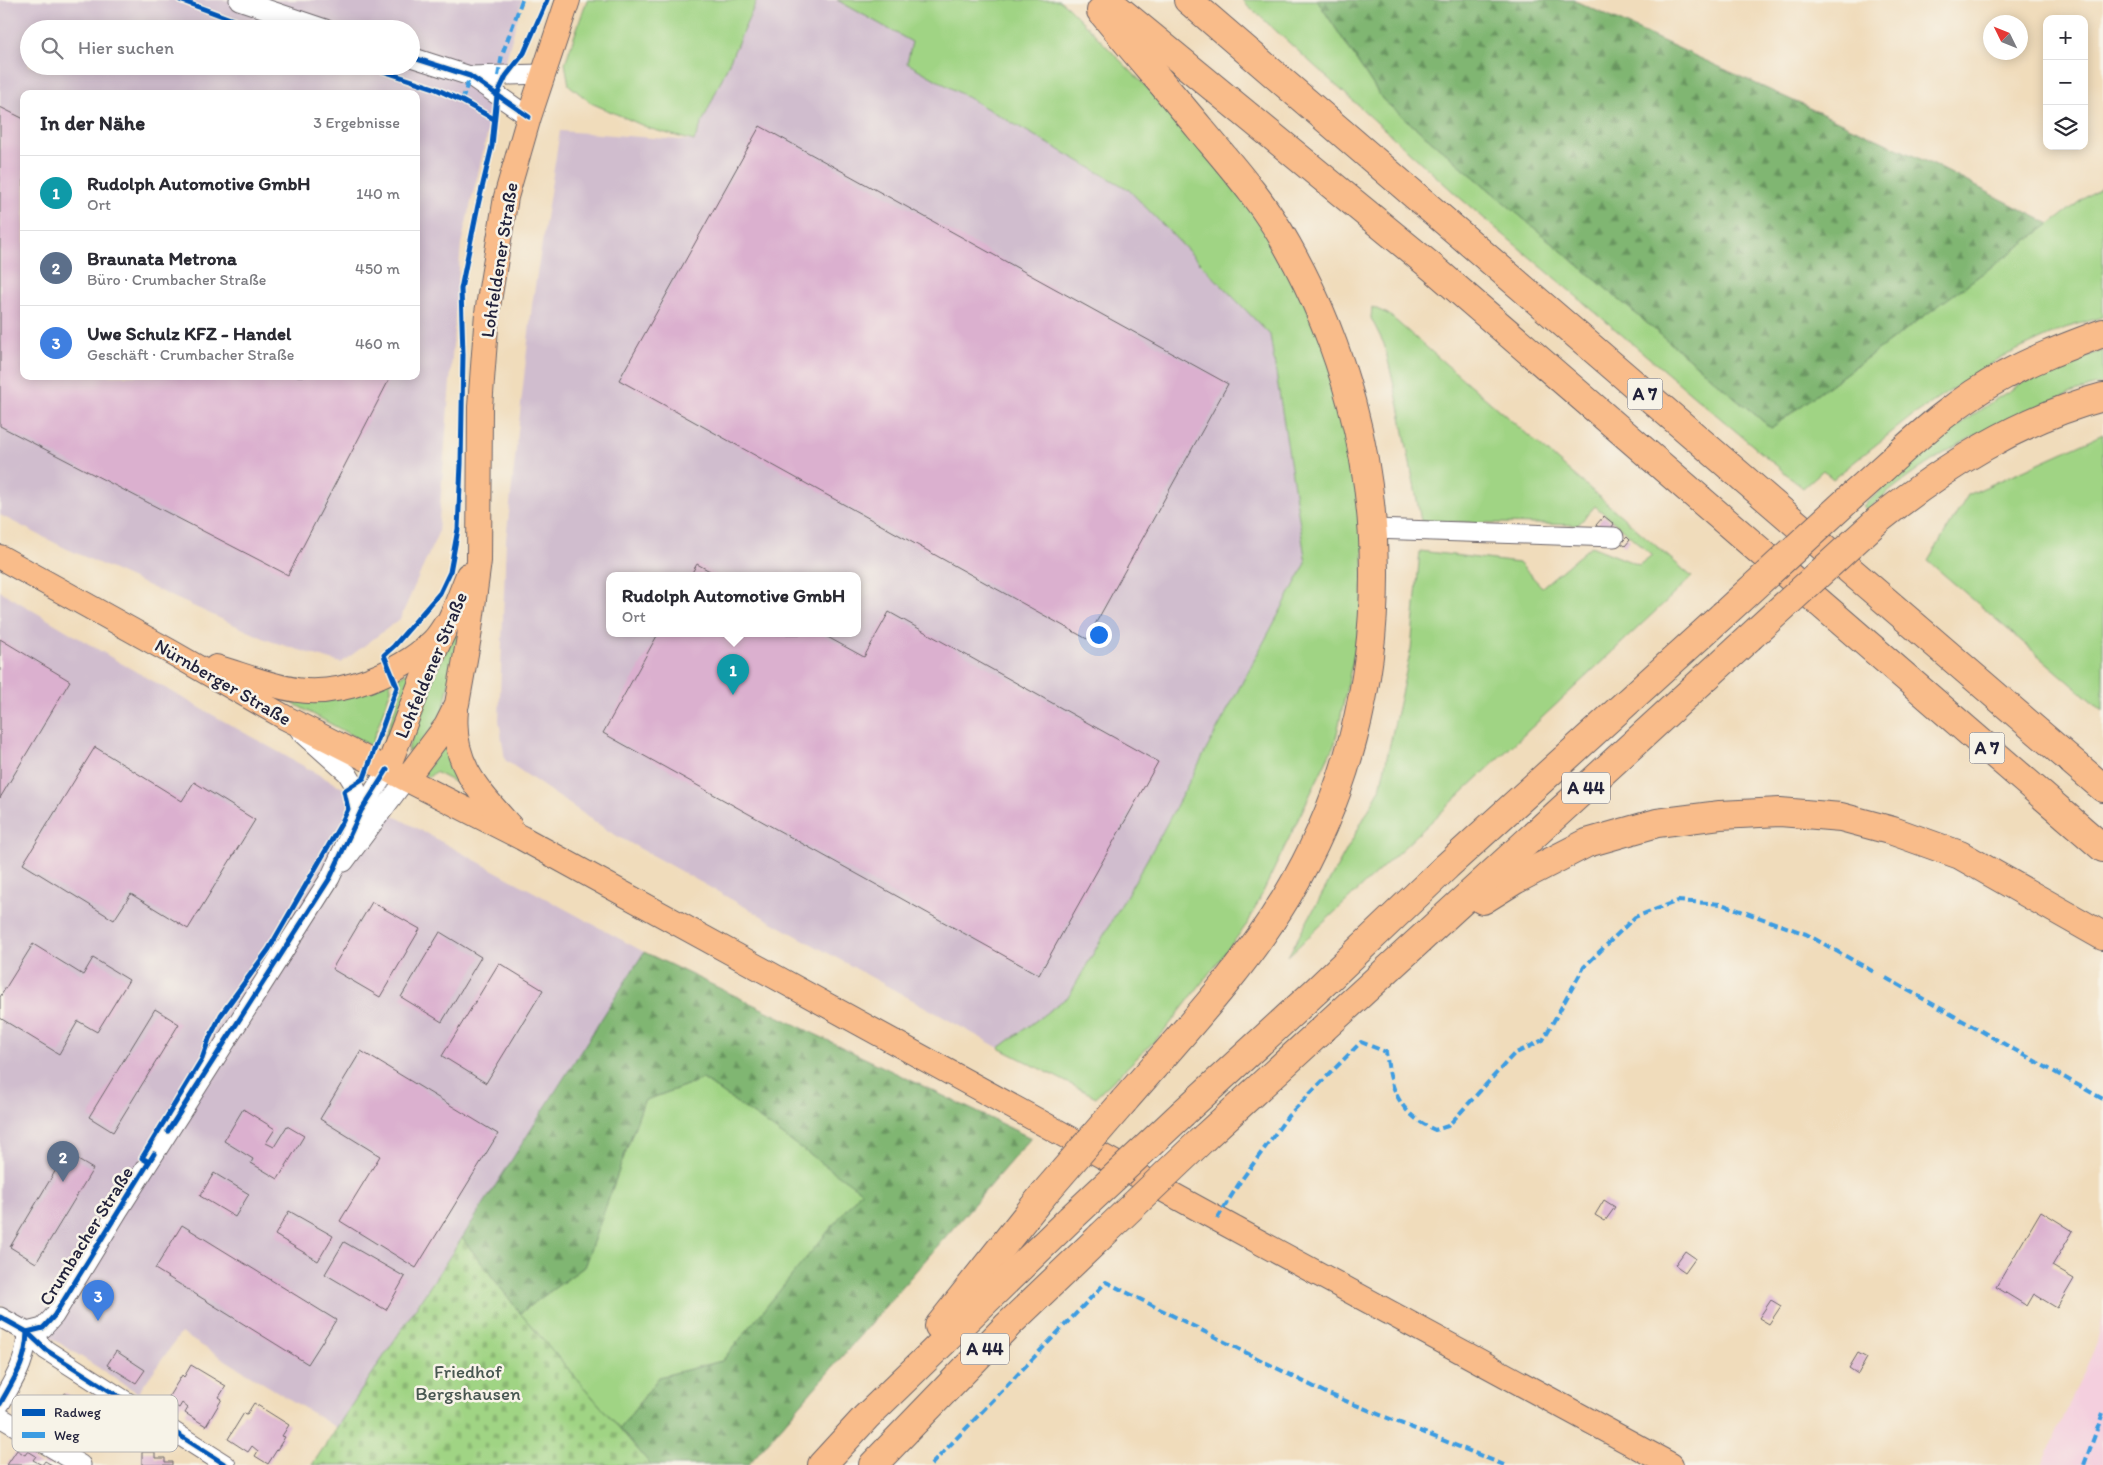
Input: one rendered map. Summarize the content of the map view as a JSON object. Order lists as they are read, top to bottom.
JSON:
{
  "streets": {
    "highway": ["A 7", "A 44"],
    "main road": ["Lohfeldener Straße", "Nürnberger Straße"],
    "street": ["Crumbacher Straße"]
  },
  "crossings": [
    ["Lohfeldener Straße", "Nürnberger Straße"],
    ["Lohfeldener Straße", "Crumbacher Straße"],
    ["Nürnberger Straße", "Crumbacher Straße"]
  ],
  "parks": ["Friedhof Bergshausen"],
  "legend": ["Radweg", "Weg"],
  "north": "top left",
  "page": {
    "map_buttons": ["+", "−"],
    "search": "Hier suchen",
    "heading": ["In der Nähe", "3 Ergebnisse"],
    "list": [
      {
        "mark": "1",
        "name": "Rudolph Automotive GmbH",
        "note": "Ort",
        "value": "140 m"
      },
      {
        "mark": "2",
        "name": "Braunata Metrona",
        "note": "Büro · Crumbacher Straße",
        "value": "450 m"
      },
      {
        "mark": "3",
        "name": "Uwe Schulz KFZ - Handel",
        "note": "Geschäft · Crumbacher Straße",
        "value": "460 m"
      }
    ],
    "popup": ["Rudolph Automotive GmbH", "Ort"],
    "pins": ["1", "2", "3"]
  }
}
